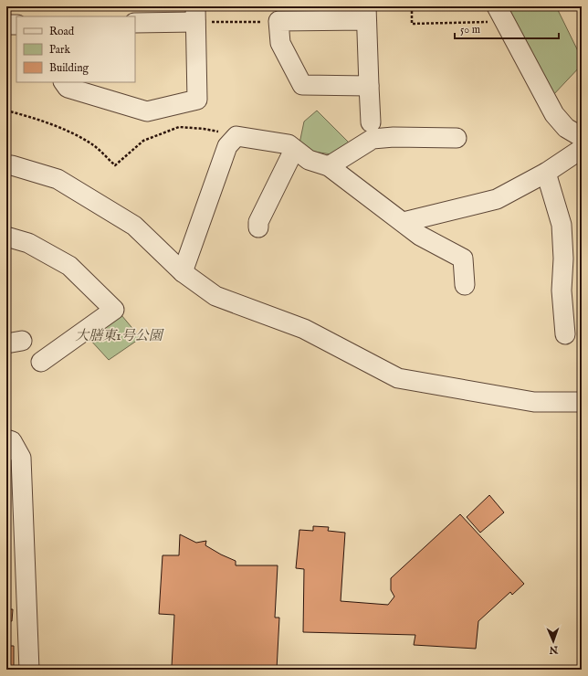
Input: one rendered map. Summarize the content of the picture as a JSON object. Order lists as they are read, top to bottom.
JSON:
{
  "parks": ["大膳東1号公園"],
  "legend": ["Road", "Park", "Building"],
  "scale_bar": "50 m",
  "north": "bottom"
}
